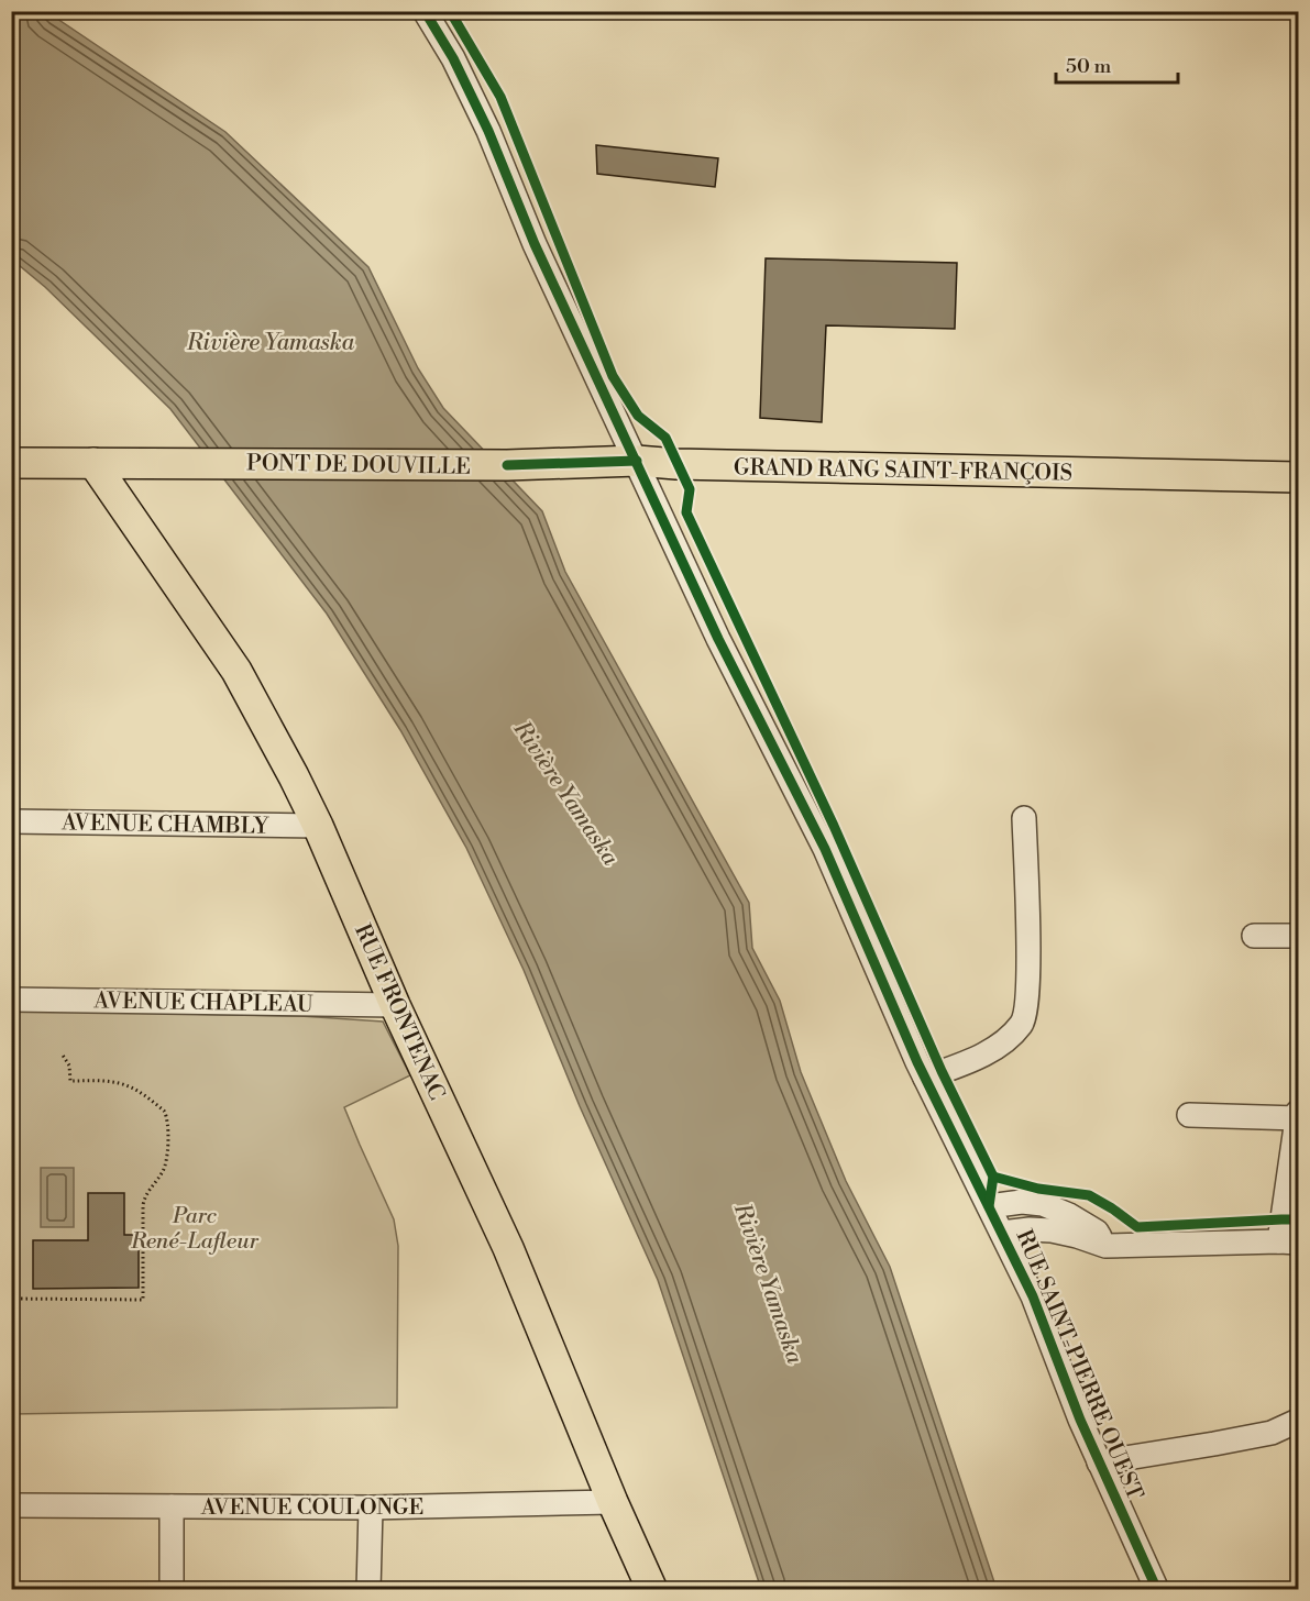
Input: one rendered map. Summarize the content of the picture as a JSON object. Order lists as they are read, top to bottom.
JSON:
{
  "streets": {
    "main road": ["PONT DE DOUVILLE", "GRAND RANG SAINT-FRANÇOIS", "RUE FRONTENAC"],
    "street": [
      "AVENUE CHAMBLY",
      "AVENUE CHAPLEAU",
      "RUE SAINT-PIERRE OUEST",
      "AVENUE COULONGE"
    ]
  },
  "crossings": [
    ["PONT DE DOUVILLE", "GRAND RANG SAINT-FRANÇOIS"],
    ["PONT DE DOUVILLE", "RUE FRONTENAC"],
    ["GRAND RANG SAINT-FRANÇOIS", "RUE SAINT-PIERRE OUEST"],
    ["AVENUE CHAMBLY", "RUE FRONTENAC"],
    ["AVENUE CHAPLEAU", "RUE FRONTENAC"],
    ["RUE FRONTENAC", "AVENUE COULONGE"]
  ],
  "water": ["Rivière Yamaska"],
  "parks": ["Parc René-Lafleur"],
  "scale_bar": "50 m"
}
